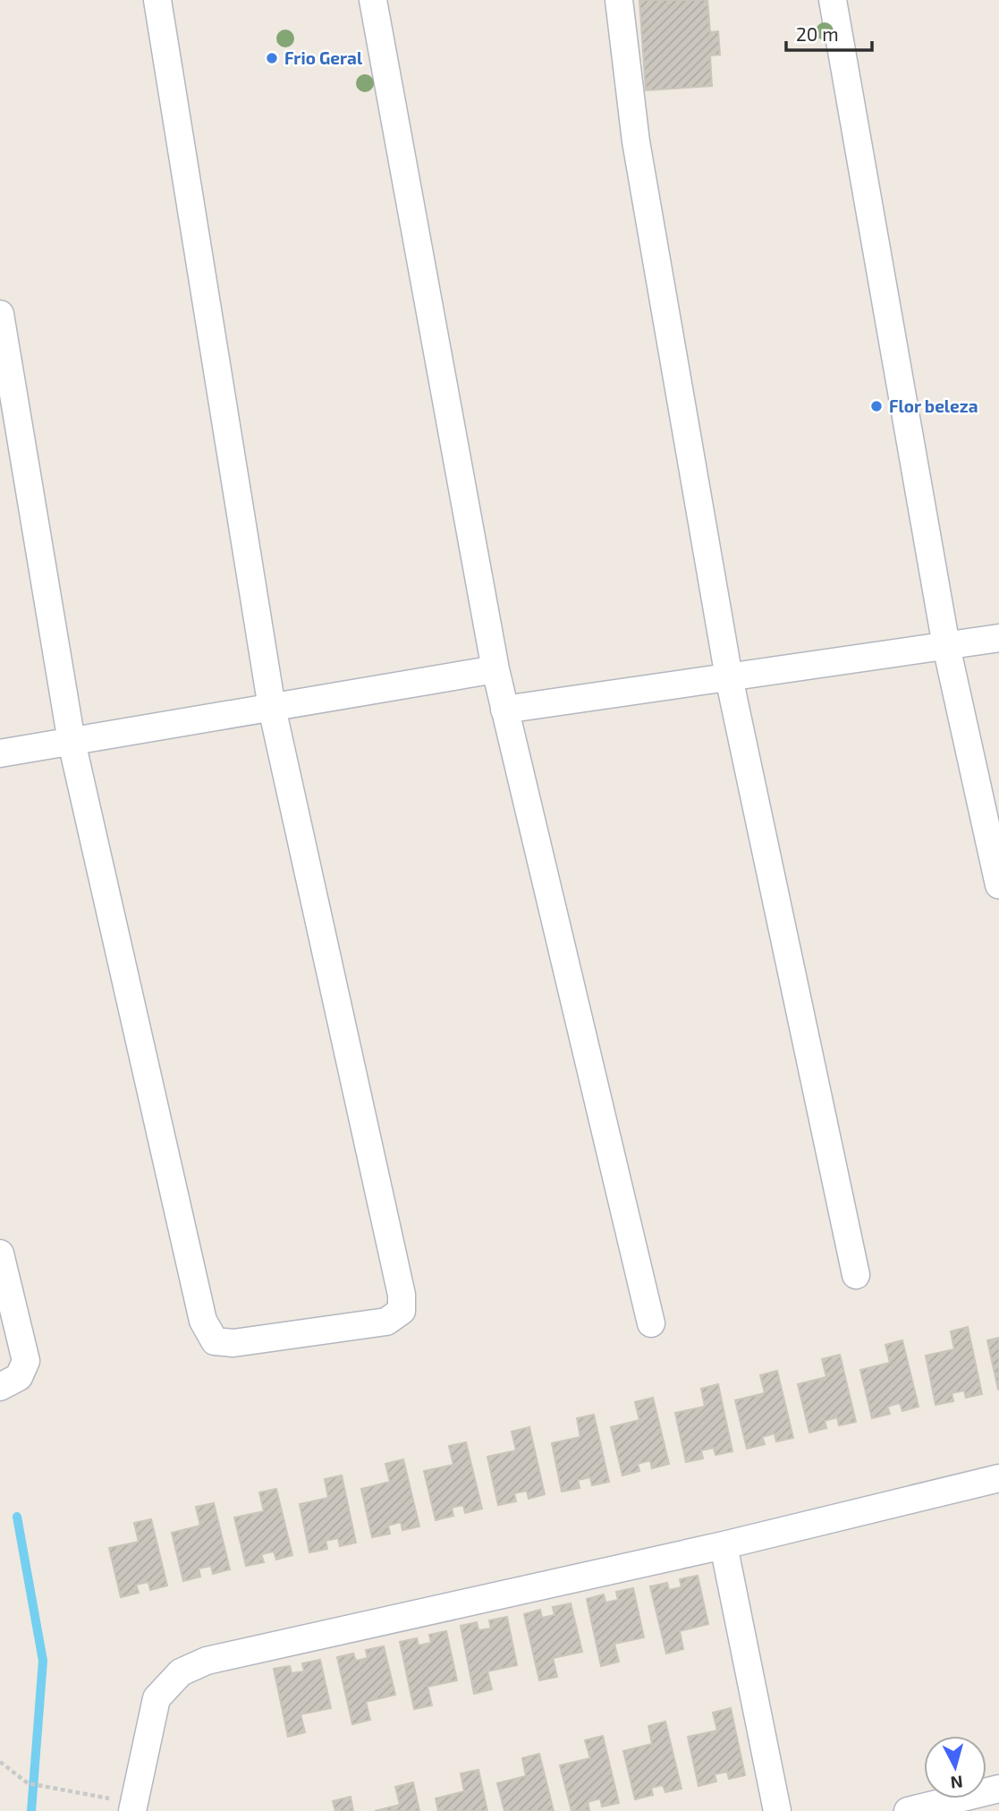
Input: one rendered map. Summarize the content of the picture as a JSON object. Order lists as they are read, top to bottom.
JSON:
{
  "places": ["Frio Geral", "Flor beleza"],
  "scale_bar": "20 m",
  "north": "bottom"
}
